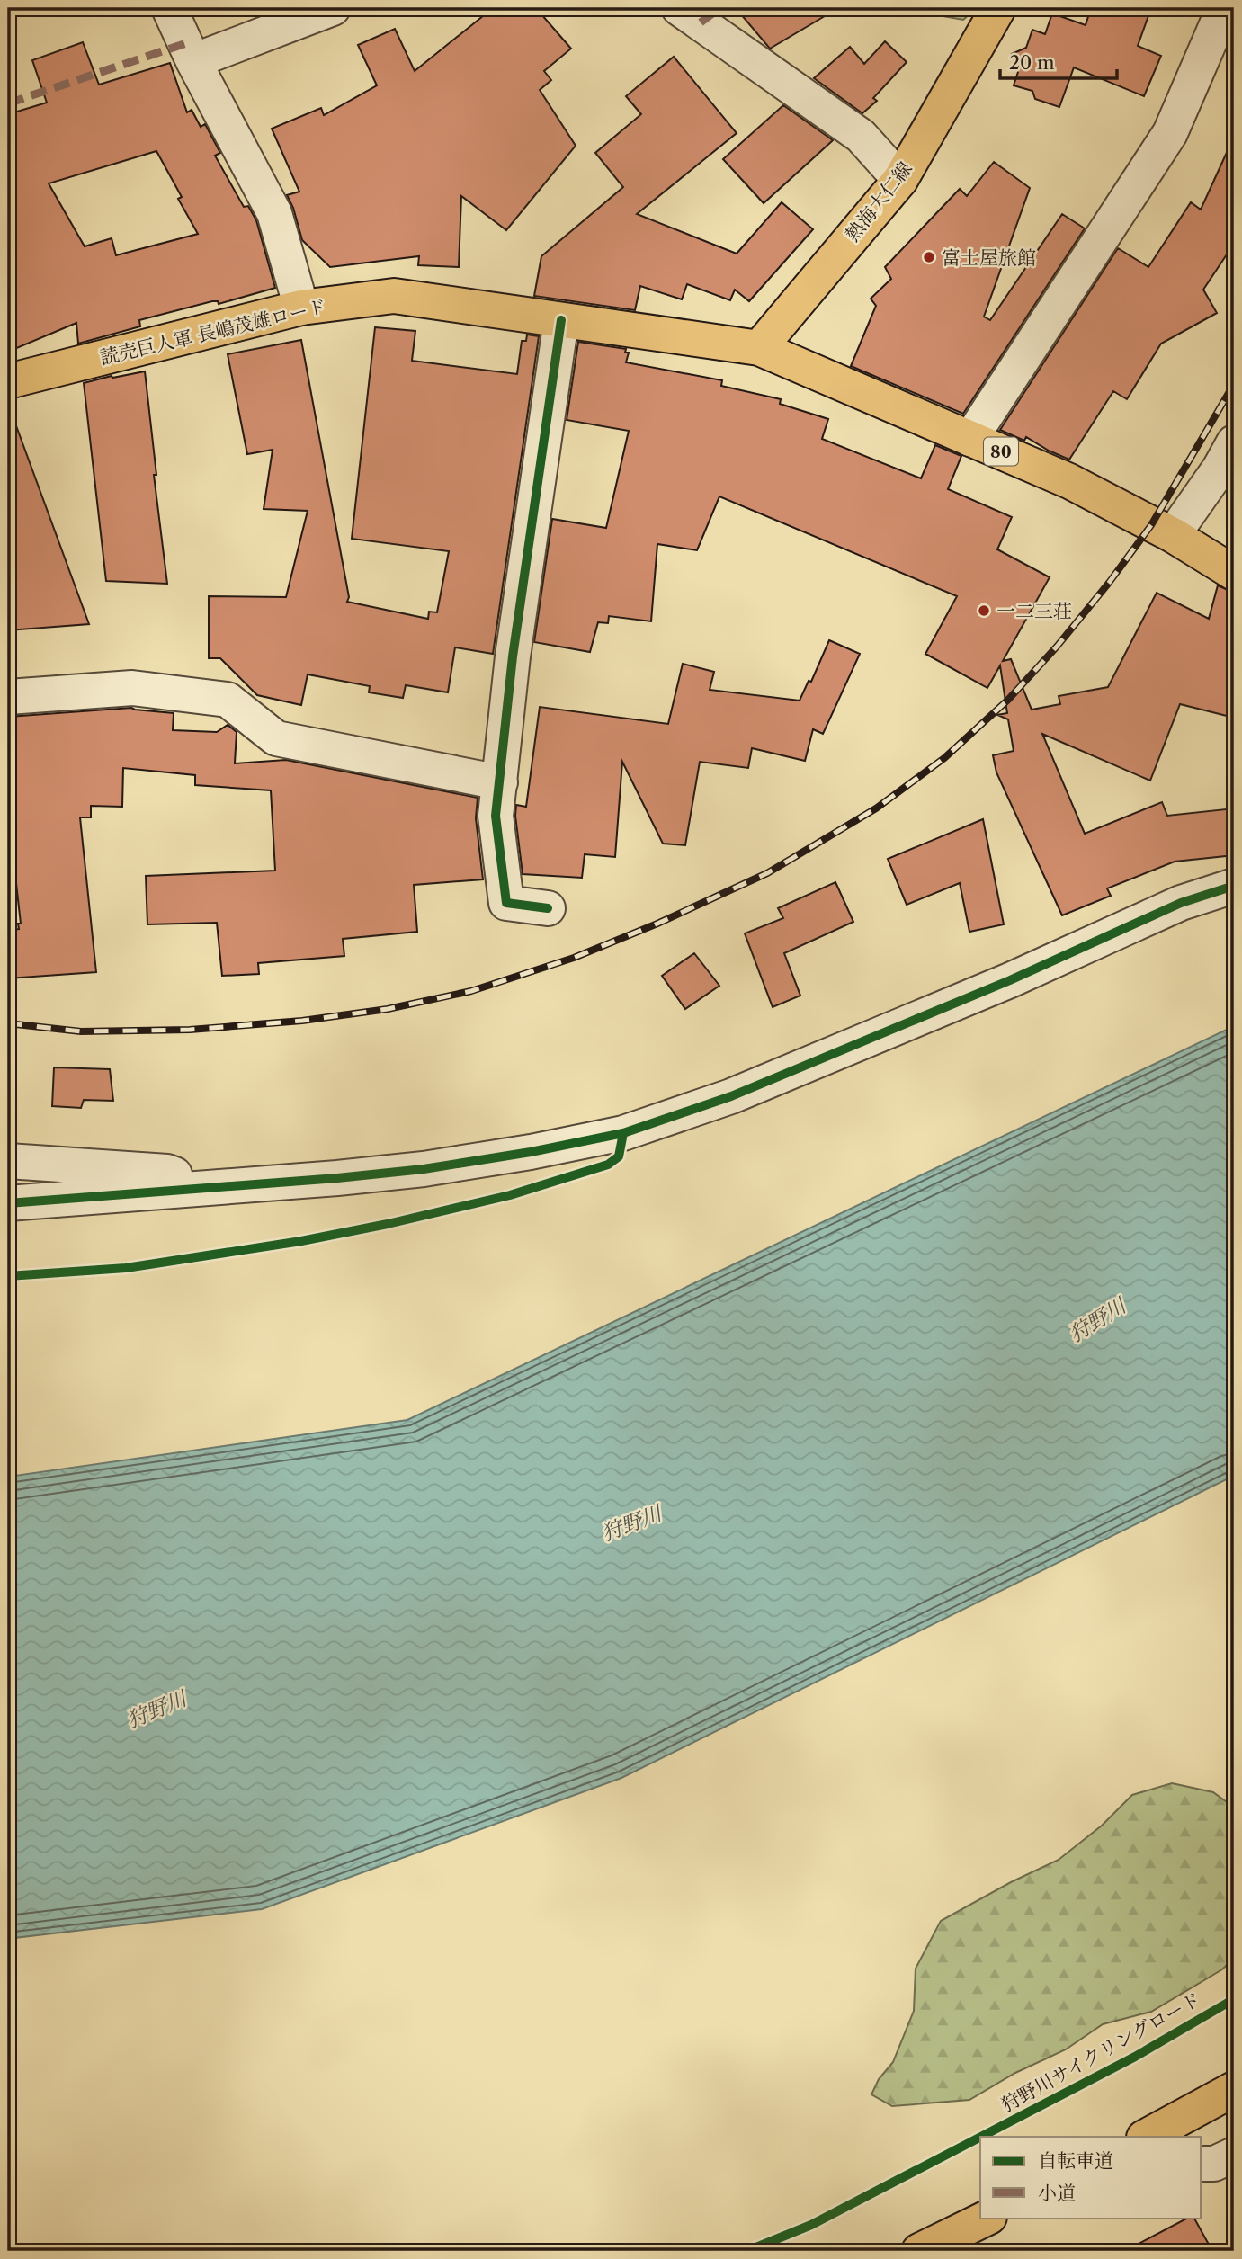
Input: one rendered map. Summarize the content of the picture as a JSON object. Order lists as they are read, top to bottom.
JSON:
{
  "streets": {
    "main road": ["熱海大仁線", "読売巨人軍 長嶋茂雄ロード", "80"],
    "cycle path": ["狩野川サイクリングロード"]
  },
  "crossings": [
    ["熱海大仁線", "読売巨人軍 長嶋茂雄ロード"]
  ],
  "water": ["狩野川"],
  "places": ["富士屋旅館", "一二三荘"],
  "legend": ["自転車道", "小道"],
  "scale_bar": "20 m"
}
